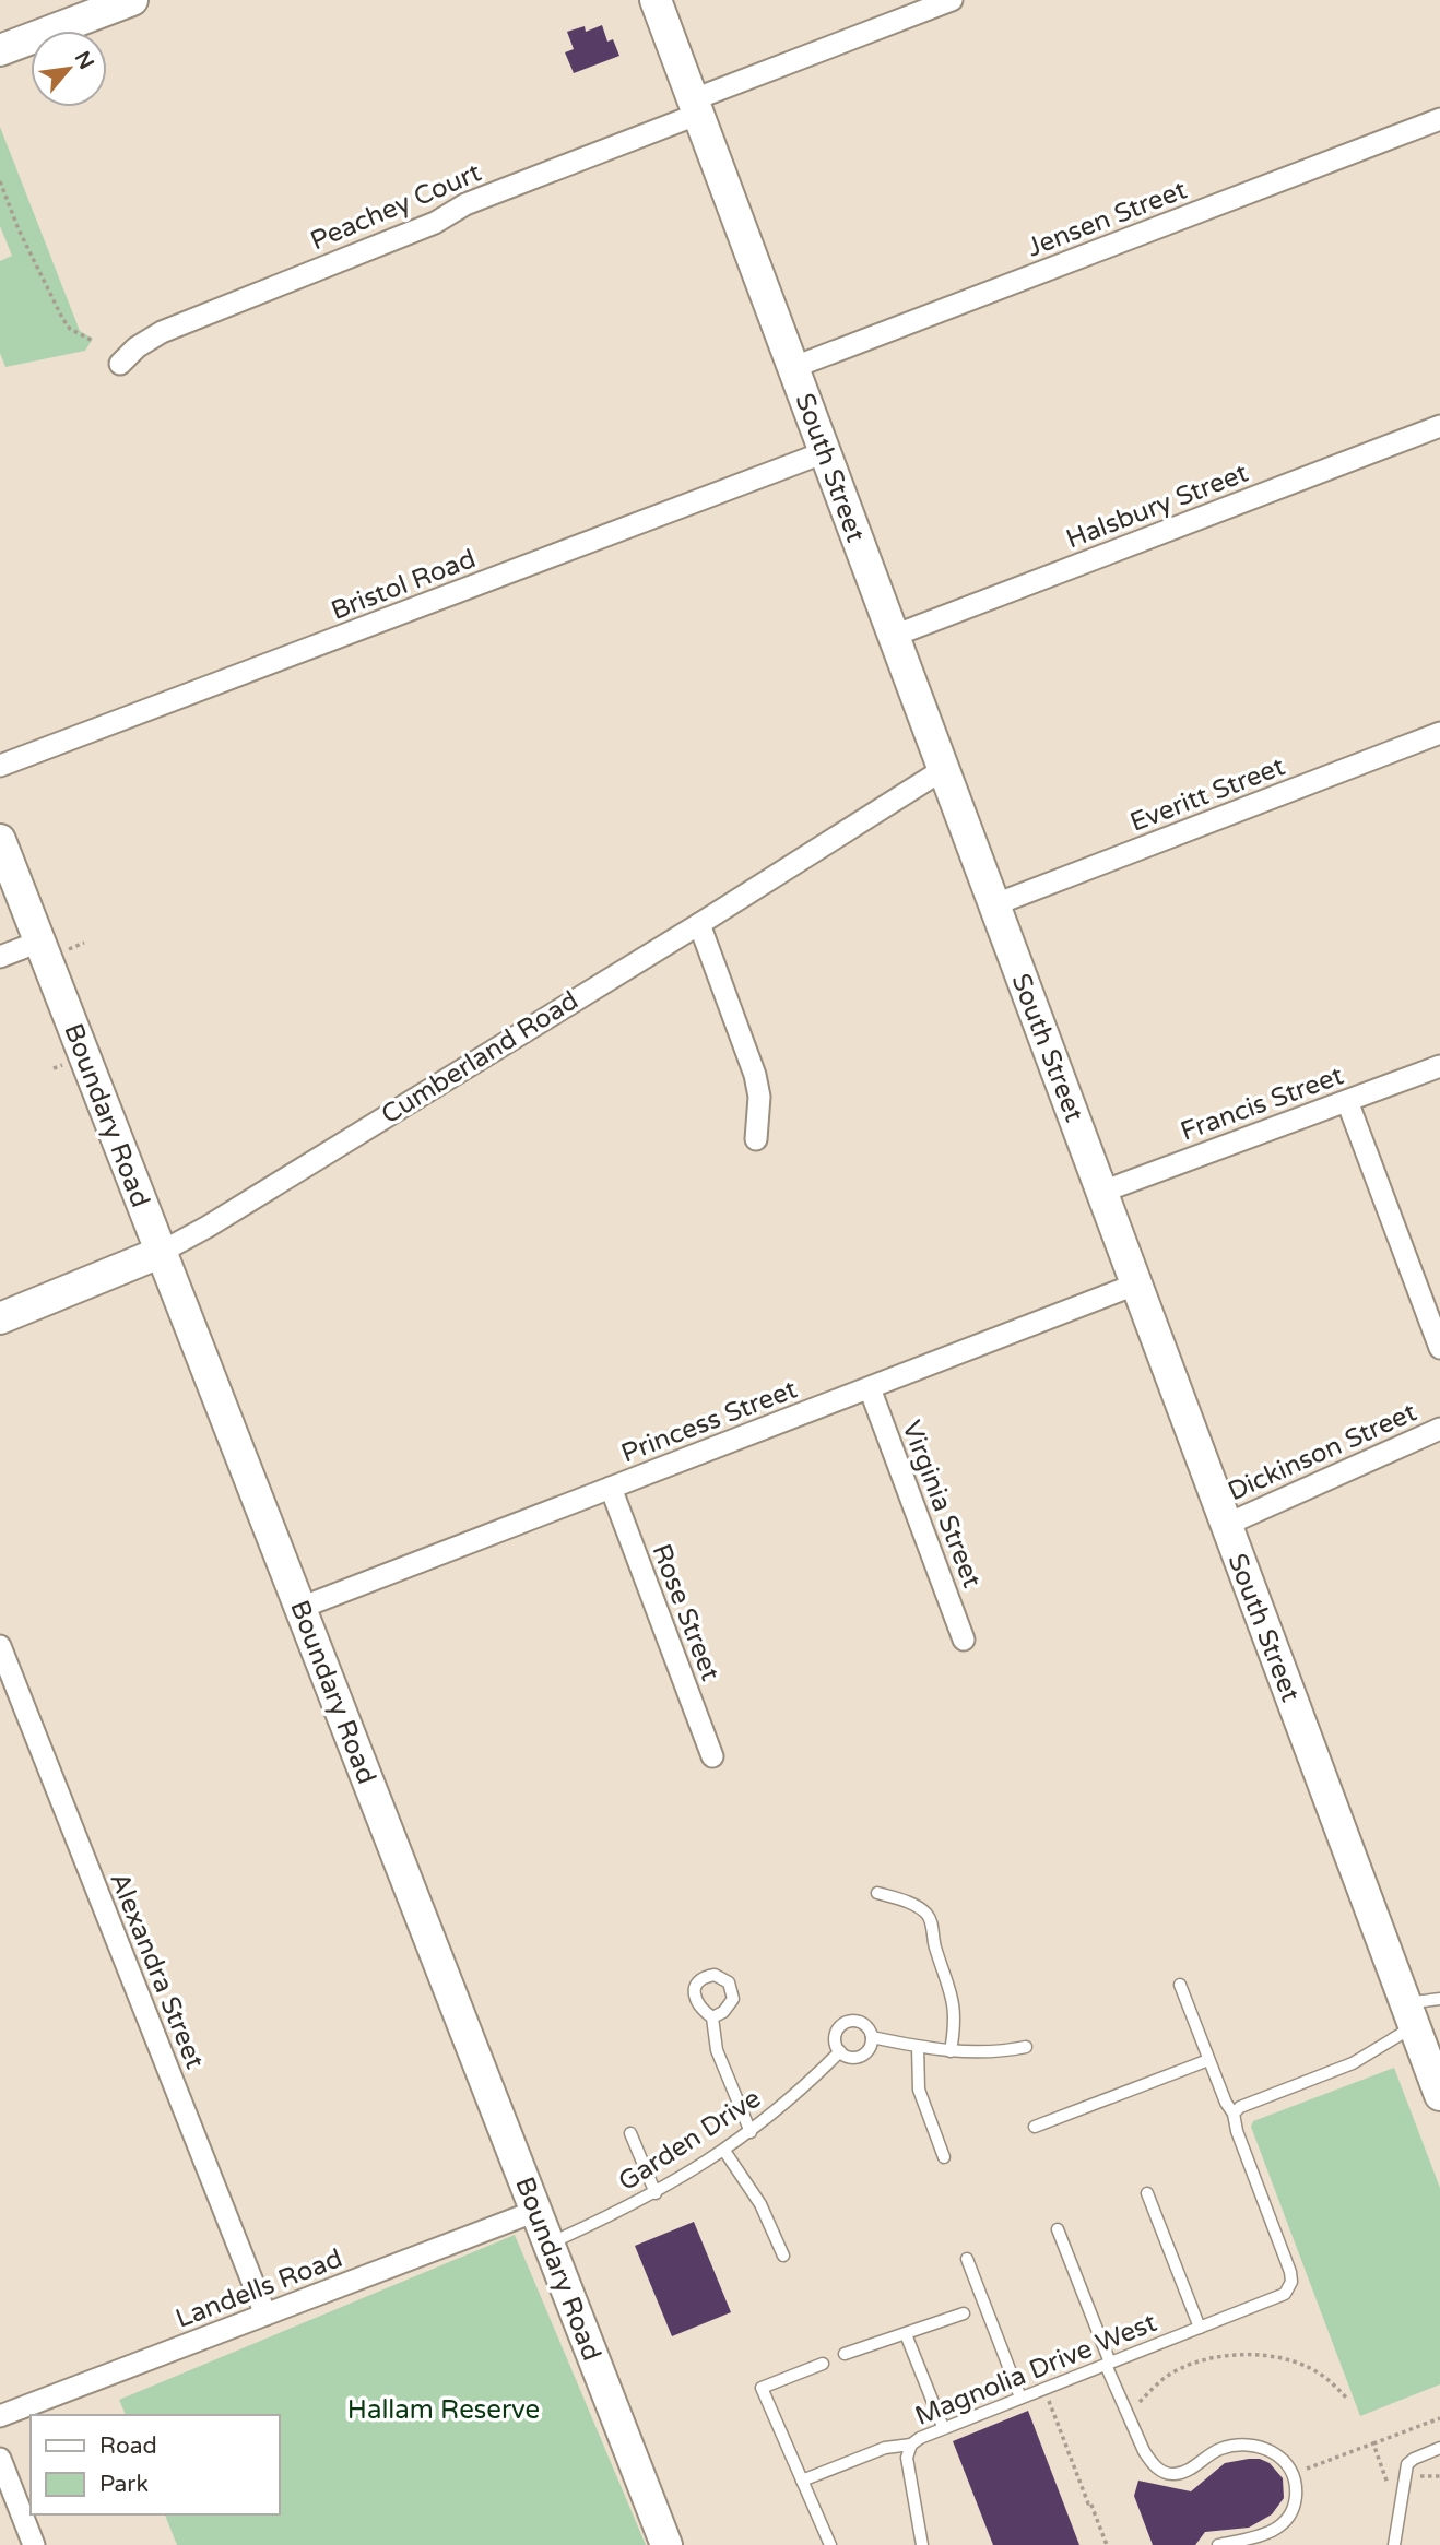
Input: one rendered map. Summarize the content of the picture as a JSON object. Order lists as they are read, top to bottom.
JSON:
{
  "streets": {
    "street": [
      "Peachey Court",
      "Jensen Street",
      "South Street",
      "Halsbury Street",
      "Bristol Road",
      "Everitt Street",
      "Cumberland Road",
      "Francis Street",
      "Boundary Road",
      "Princess Street",
      "Dickinson Street",
      "Virginia Street",
      "Rose Street",
      "Alexandra Street",
      "Landells Road"
    ],
    "lane": ["Garden Drive", "Magnolia Drive West"]
  },
  "crossings": [
    ["Peachey Court", "South Street"],
    ["Jensen Street", "South Street"],
    ["South Street", "Halsbury Street"],
    ["South Street", "Bristol Road"],
    ["South Street", "Everitt Street"],
    ["South Street", "Cumberland Road"],
    ["South Street", "Francis Street"],
    ["South Street", "Princess Street"],
    ["South Street", "Dickinson Street"],
    ["Cumberland Road", "Boundary Road"],
    ["Boundary Road", "Princess Street"],
    ["Boundary Road", "Garden Drive"],
    ["Boundary Road", "Landells Road"],
    ["Princess Street", "Virginia Street"],
    ["Princess Street", "Rose Street"],
    ["Alexandra Street", "Landells Road"]
  ],
  "parks": ["Hallam Reserve"],
  "legend": ["Road", "Park"],
  "north": "top right"
}
